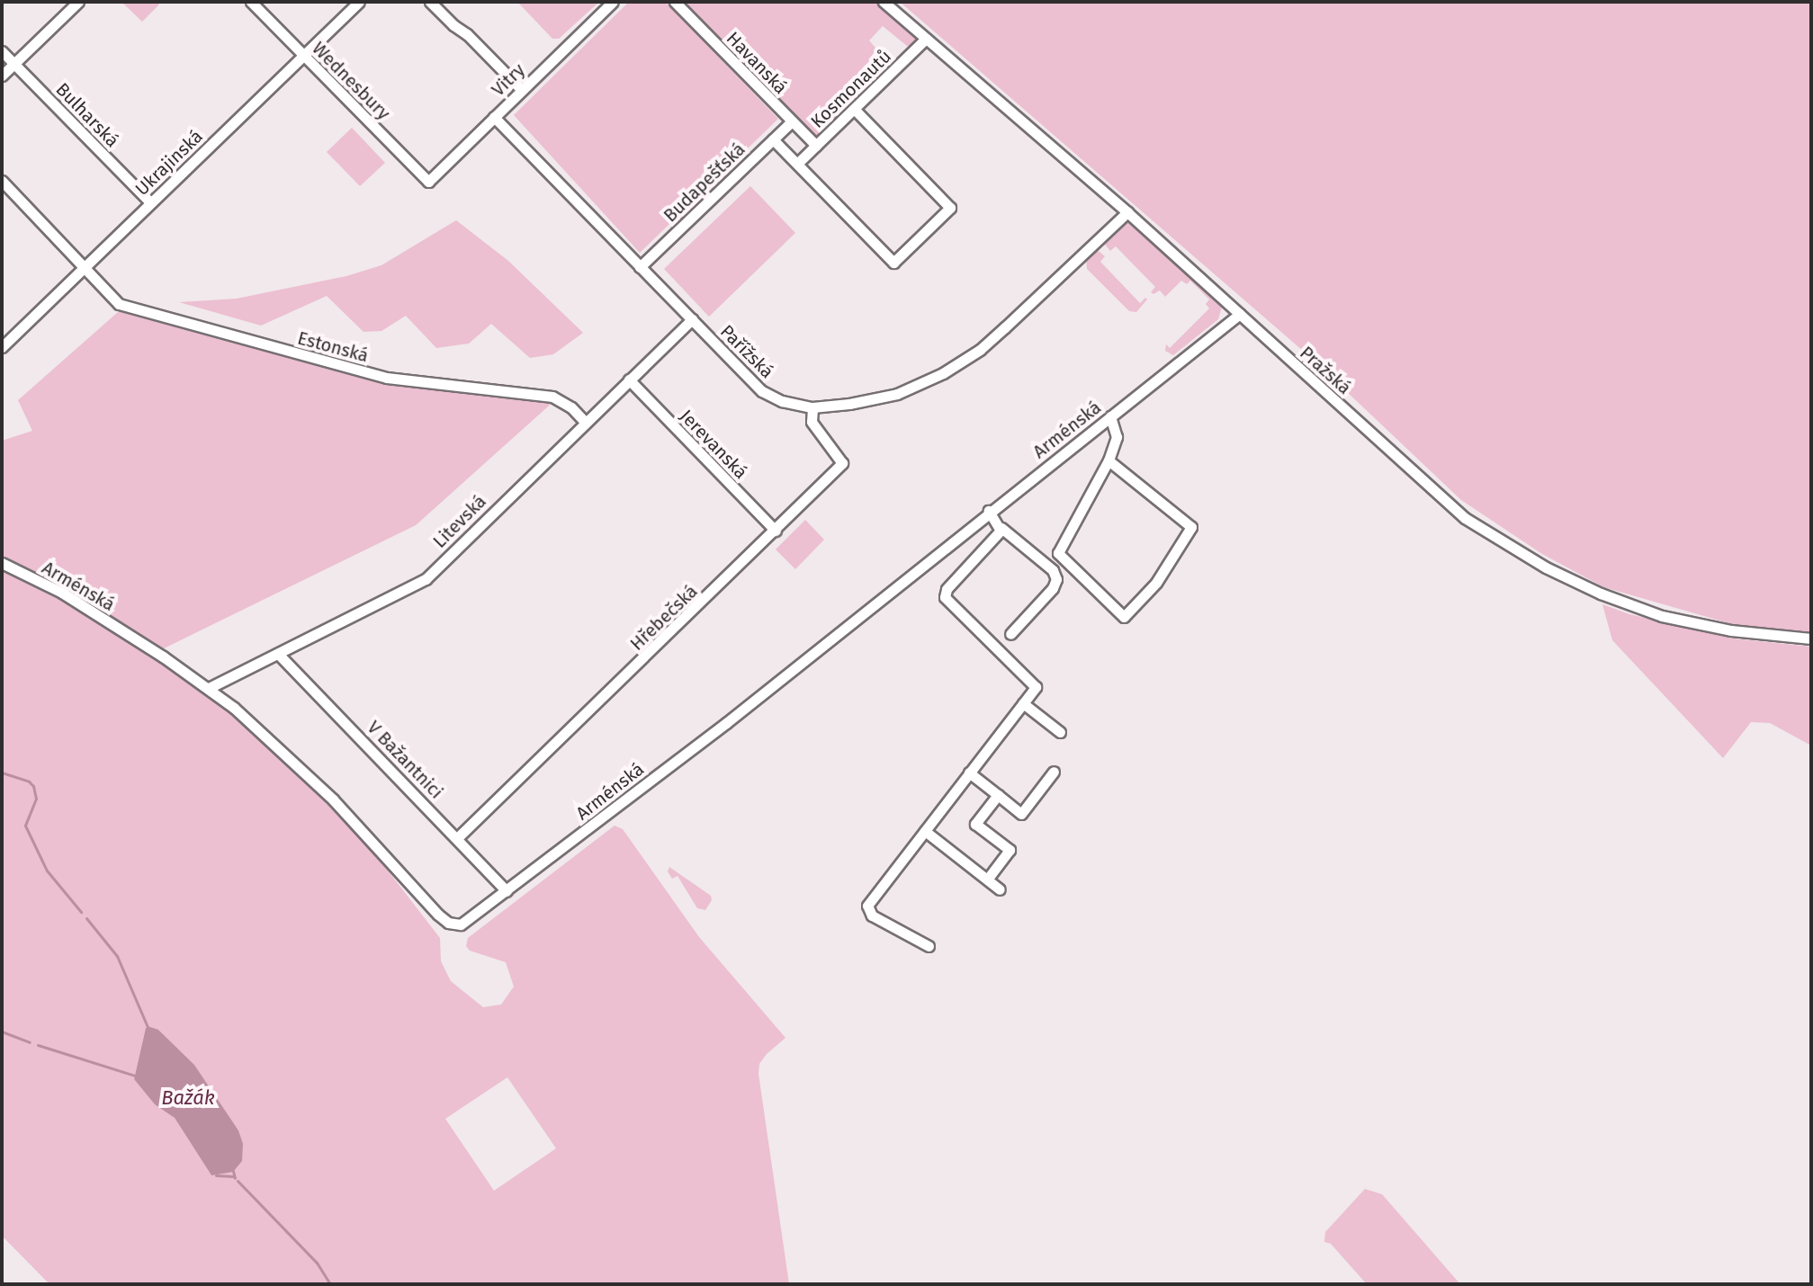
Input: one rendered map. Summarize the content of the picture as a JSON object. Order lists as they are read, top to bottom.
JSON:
{
  "streets": {
    "street": [
      "Havanská",
      "Vitry",
      "Wednesbury",
      "Kosmonautů",
      "Bulharská",
      "Ukrajinská",
      "Budapešťská",
      "Estonská",
      "Pařížská",
      "Pražská",
      "Arménská",
      "Jerevanská",
      "Litevská",
      "Hřebečská",
      "V Bažantnici"
    ]
  },
  "crossings": [
    ["Havanská", "Kosmonautů"],
    ["Havanská", "Budapešťská"],
    ["Vitry", "Wednesbury"],
    ["Vitry", "Pařížská"],
    ["Wednesbury", "Ukrajinská"],
    ["Kosmonautů", "Pražská"],
    ["Bulharská", "Ukrajinská"],
    ["Ukrajinská", "Estonská"],
    ["Budapešťská", "Pařížská"],
    ["Estonská", "Litevská"],
    ["Pařížská", "Pražská"],
    ["Pařížská", "Litevská"],
    ["Pařížská", "Hřebečská"],
    ["Pražská", "Arménská"],
    ["Arménská", "Litevská"],
    ["Arménská", "V Bažantnici"],
    ["Jerevanská", "Litevská"],
    ["Jerevanská", "Hřebečská"],
    ["Litevská", "V Bažantnici"],
    ["Hřebečská", "V Bažantnici"]
  ],
  "water": ["Bažák"]
}
